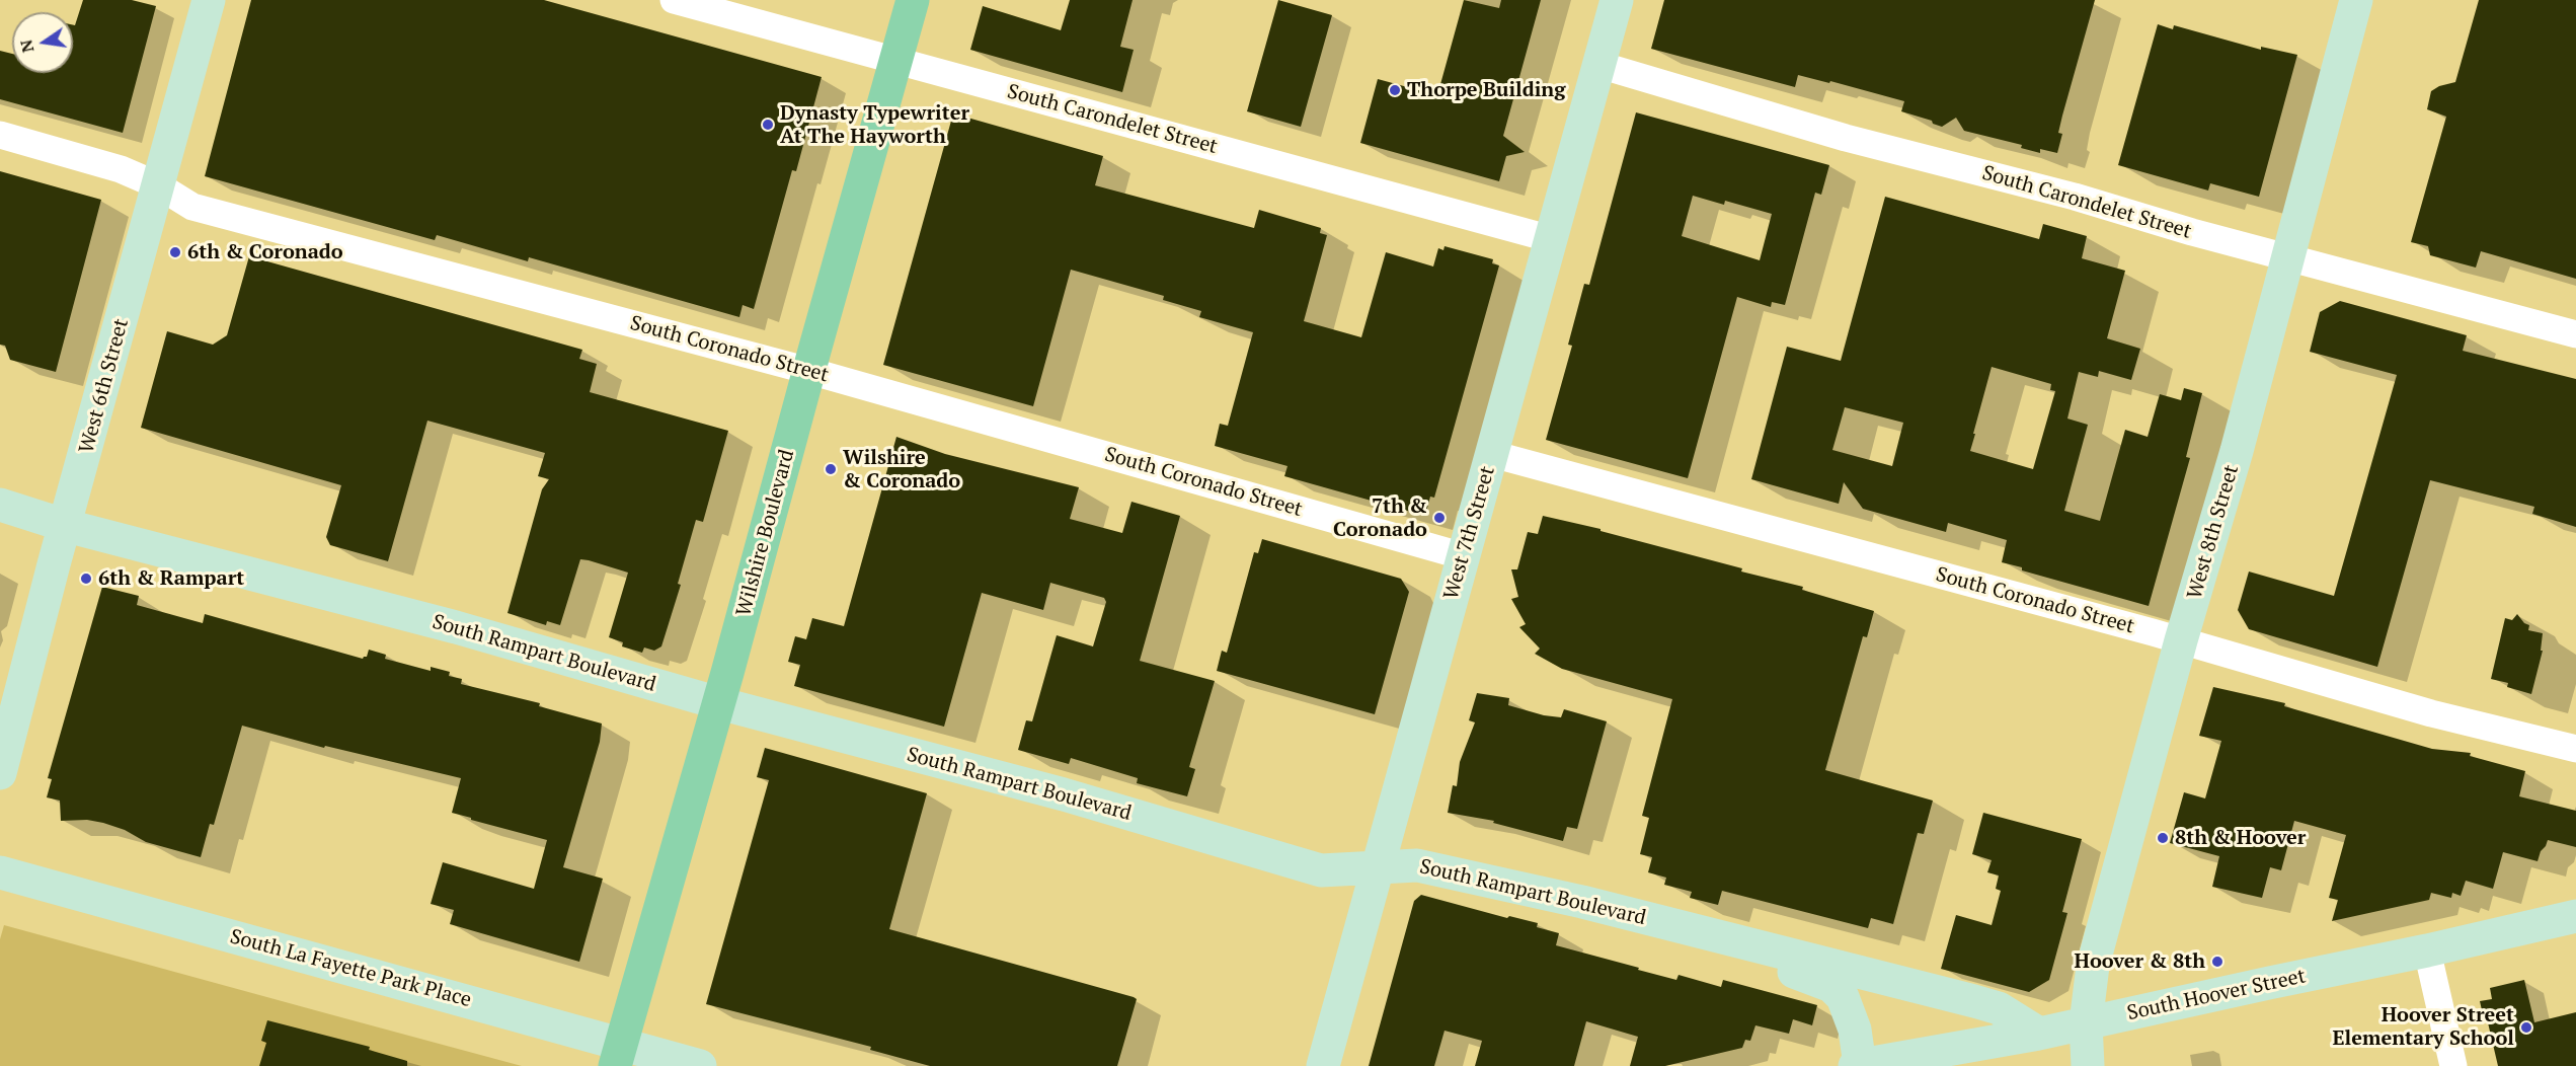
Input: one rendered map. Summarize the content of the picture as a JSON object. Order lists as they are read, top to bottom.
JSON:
{
  "streets": {
    "main road": ["Wilshire Boulevard"],
    "street": [
      "South Carondelet Street",
      "South Coronado Street",
      "West 6th Street",
      "West 8th Street",
      "West 7th Street",
      "South Rampart Boulevard",
      "South La Fayette Park Place",
      "South Hoover Street"
    ]
  },
  "crossings": [
    ["South Carondelet Street", "West 8th Street"],
    ["South Carondelet Street", "Wilshire Boulevard"],
    ["South Carondelet Street", "West 7th Street"],
    ["South Coronado Street", "West 6th Street"],
    ["South Coronado Street", "West 8th Street"],
    ["South Coronado Street", "Wilshire Boulevard"],
    ["South Coronado Street", "West 7th Street"],
    ["West 6th Street", "South Rampart Boulevard"],
    ["West 8th Street", "South Hoover Street"],
    ["Wilshire Boulevard", "South Rampart Boulevard"],
    ["Wilshire Boulevard", "South La Fayette Park Place"],
    ["West 7th Street", "South Rampart Boulevard"],
    ["South Rampart Boulevard", "South Hoover Street"]
  ],
  "places": [
    "Thorpe Building",
    "Dynasty Typewriter At The Hayworth",
    "6th & Coronado",
    "Wilshire & Coronado",
    "7th & Coronado",
    "6th & Rampart",
    "8th & Hoover",
    "Hoover & 8th",
    "Hoover Street Elementary School"
  ],
  "north": "left"
}
